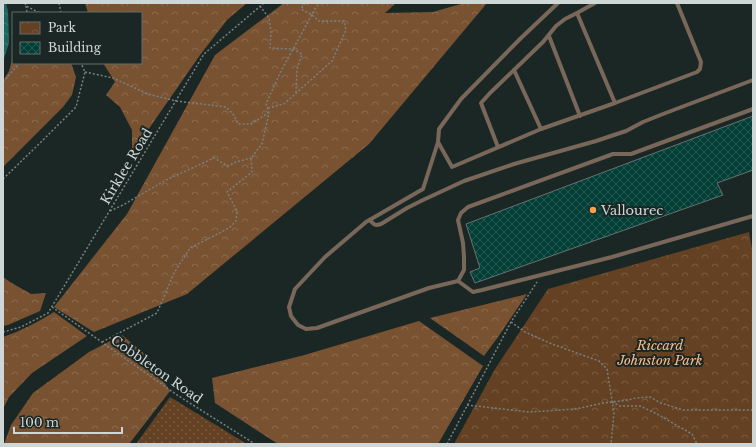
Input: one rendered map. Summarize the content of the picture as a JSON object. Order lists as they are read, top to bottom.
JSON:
{
  "streets": {
    "path": ["Kirklee Road", "Cobbleton Road"]
  },
  "crossings": [
    ["Kirklee Road", "Cobbleton Road"]
  ],
  "parks": ["Riccard Johnston Park"],
  "places": ["Vallourec"],
  "legend": ["Park", "Building"],
  "scale_bar": "100 m"
}
